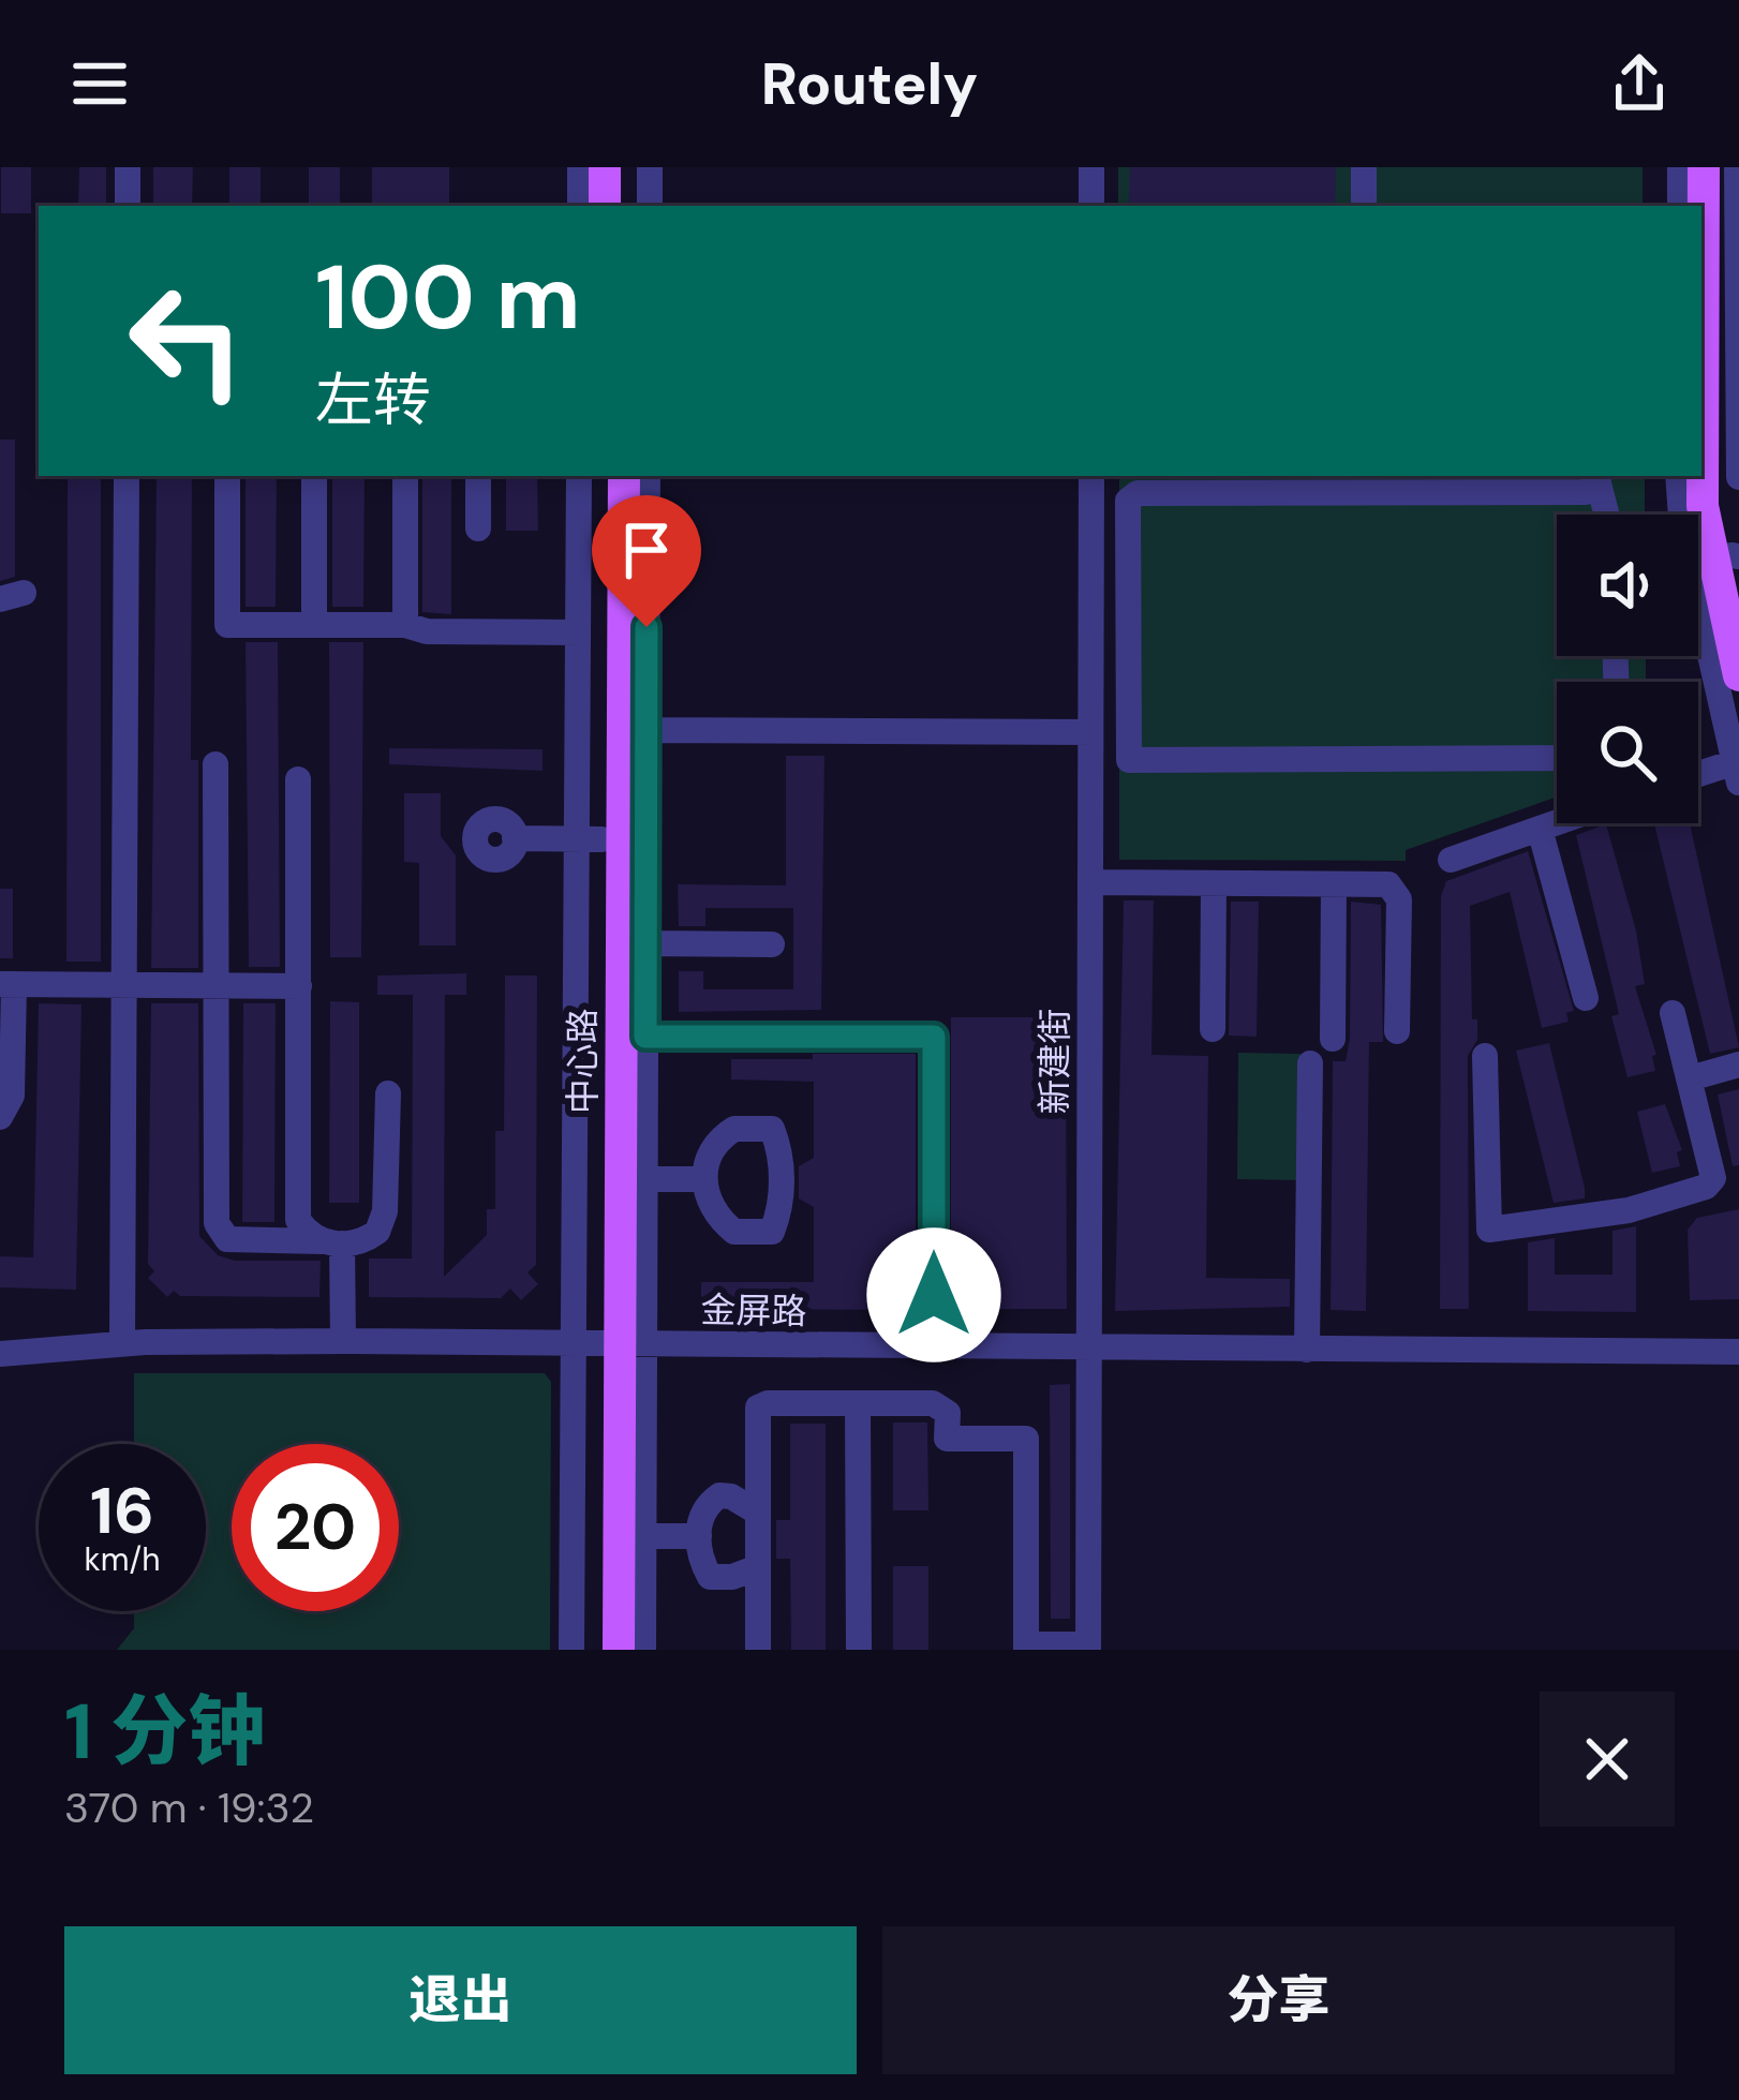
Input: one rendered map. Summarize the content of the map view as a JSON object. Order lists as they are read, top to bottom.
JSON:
{
  "streets": {
    "main road": ["中心路"],
    "street": ["新建街", "金屏路"]
  },
  "crossings": [
    ["中心路", "金屏路"],
    ["新建街", "金屏路"]
  ],
  "page": {
    "header": "Routely",
    "turn": ["100 m", "左转"],
    "speed": "16 km/h",
    "limit": "20",
    "heading": ["1 分钟", "370 m · 19:32"],
    "buttons": ["退出", "分享"]
  }
}
